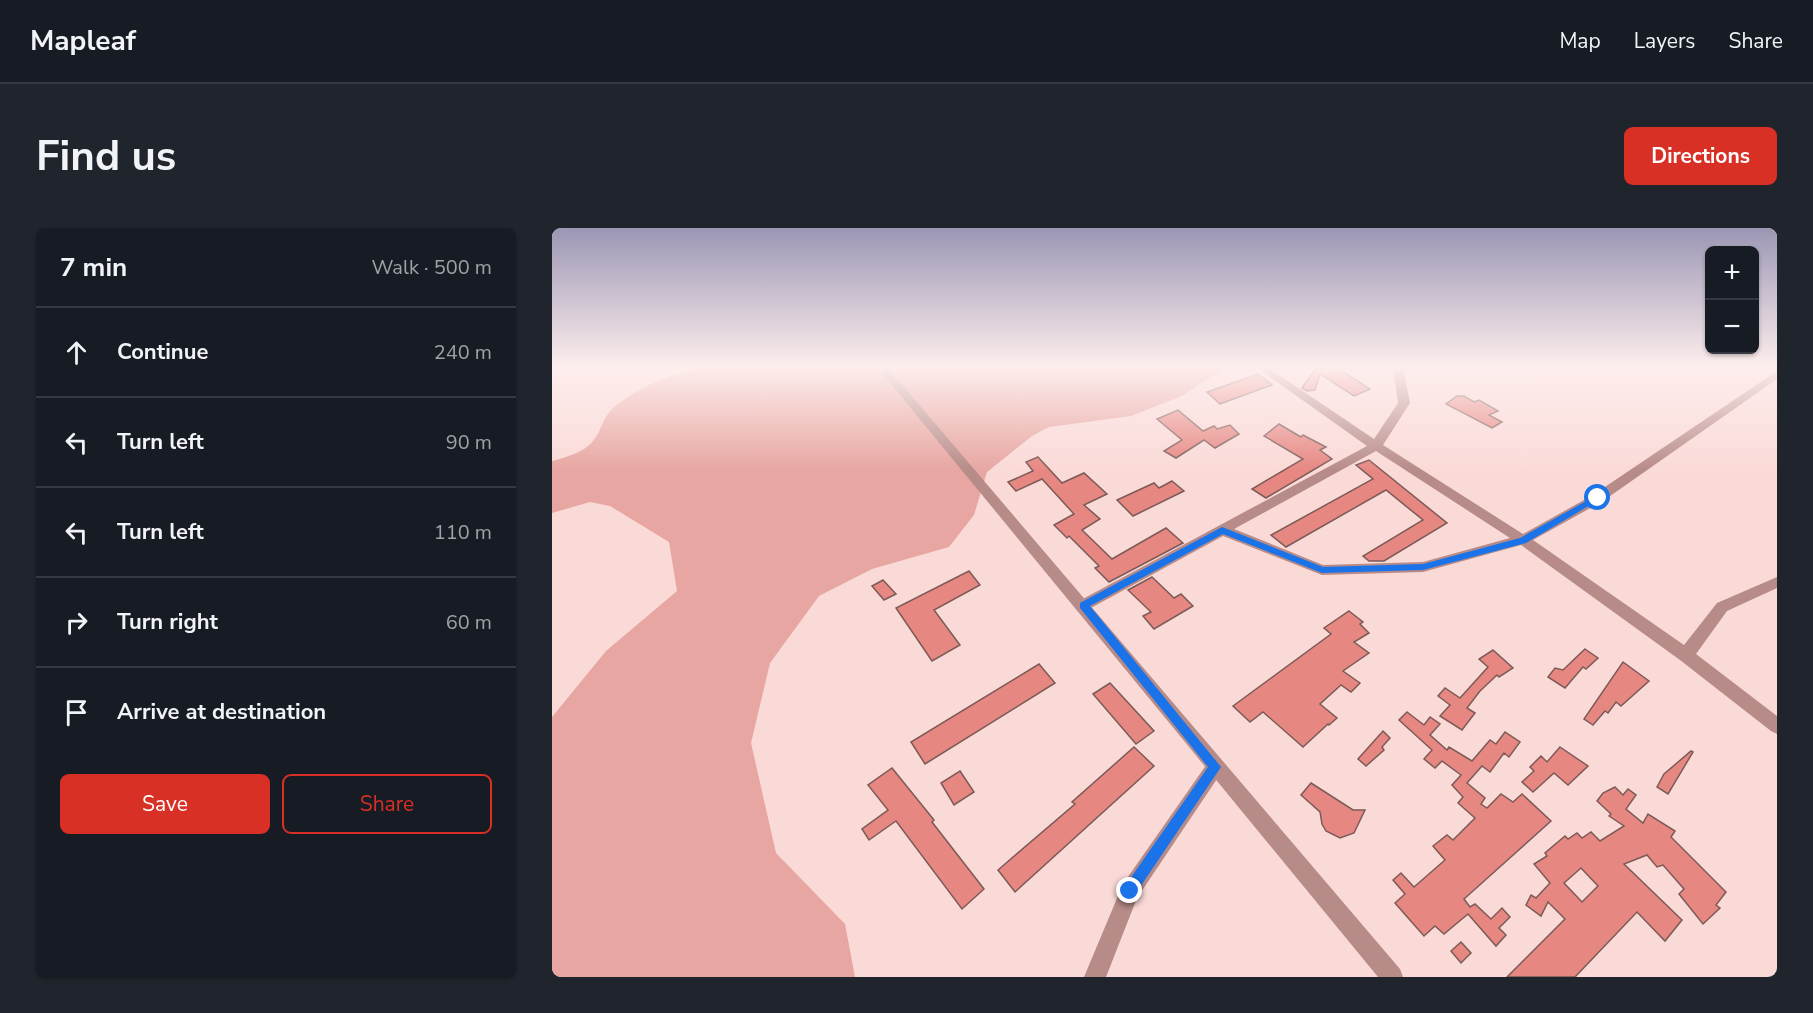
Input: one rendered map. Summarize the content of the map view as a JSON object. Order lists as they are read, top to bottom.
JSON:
{
  "page": {
    "header": "Mapleaf",
    "nav": ["Map", "Layers", "Share"],
    "buttons": [
      "Directions",
      ["Save", "Share"]
    ],
    "title": "Find us",
    "heading": ["7 min", "Walk · 500 m"],
    "map_buttons": ["+", "−"],
    "list": [
      ["Continue", "240 m"],
      ["Turn left", "90 m"],
      ["Turn left", "110 m"],
      ["Turn right", "60 m"],
      "Arrive at destination"
    ]
  }
}
